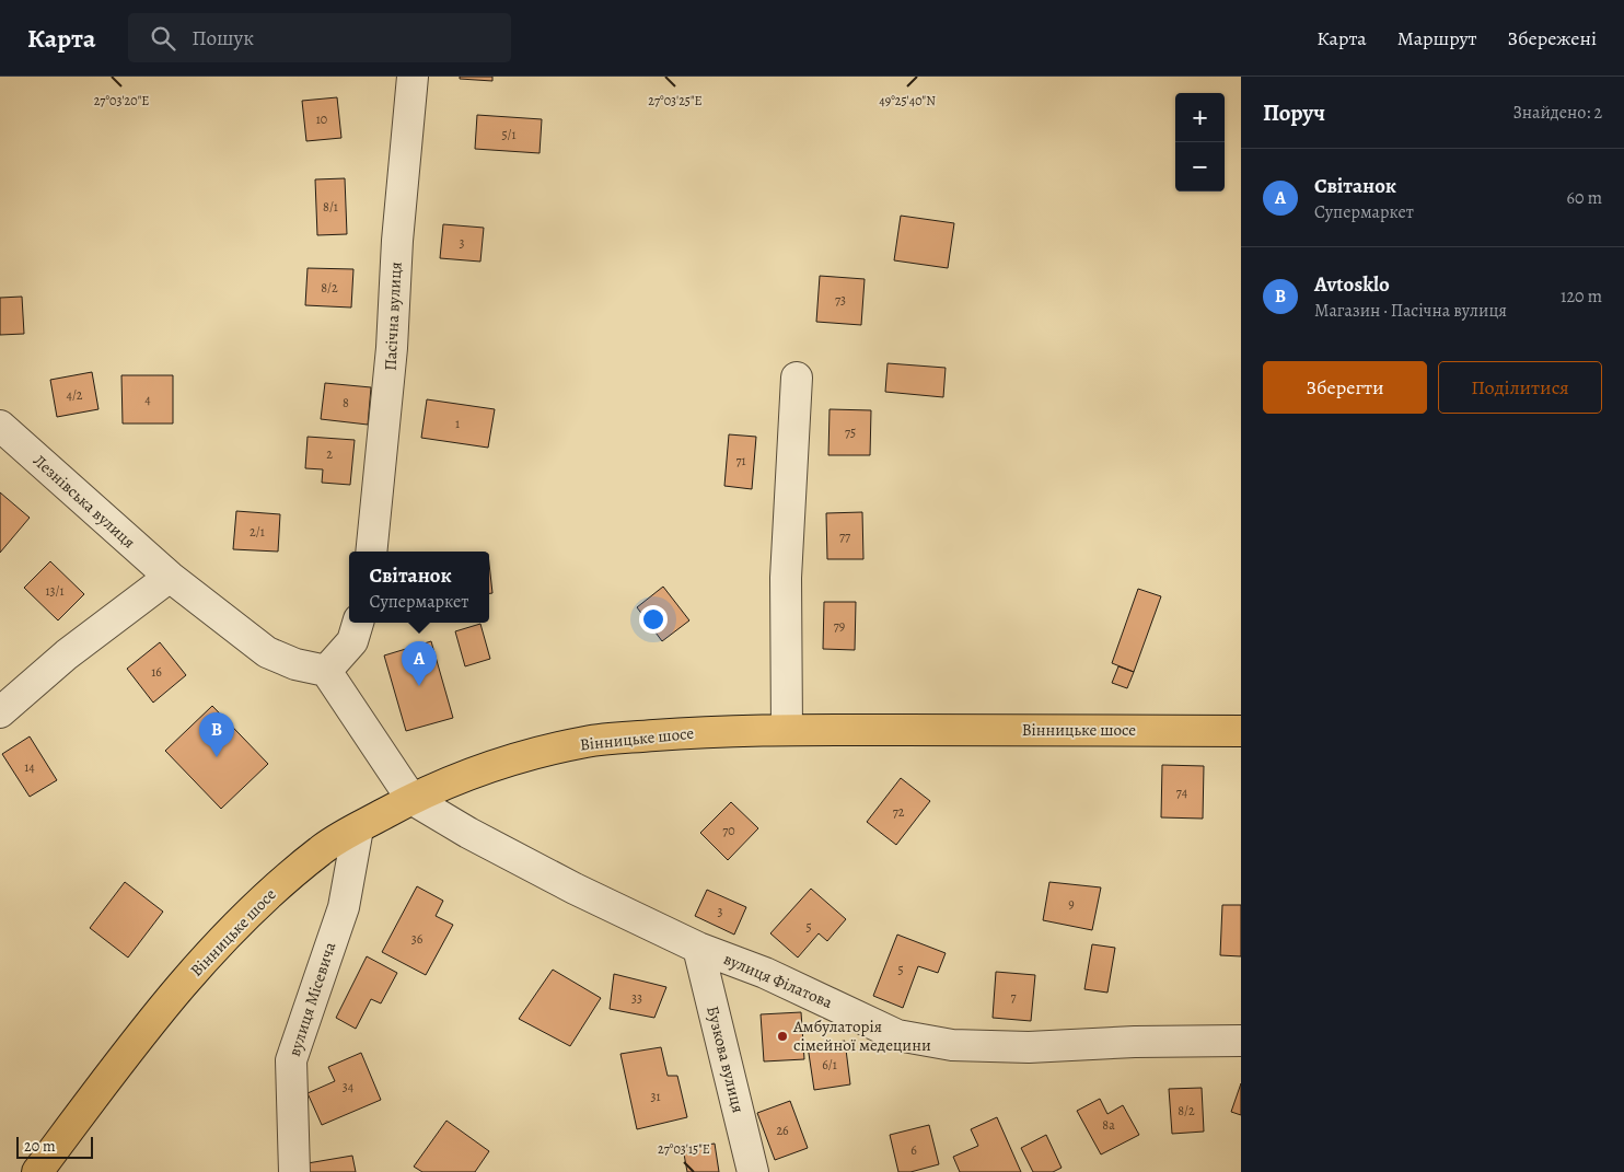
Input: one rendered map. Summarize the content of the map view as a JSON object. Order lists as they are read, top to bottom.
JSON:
{
  "streets": {
    "main road": ["Вінницьке шосе"],
    "street": [
      "Пасічна вулиця",
      "Лезнівська вулиця",
      "вулиця Філатова",
      "вулиця Місевича",
      "Бузкова вулиця"
    ]
  },
  "crossings": [
    ["Вінницьке шосе", "вулиця Філатова"],
    ["Вінницьке шосе", "вулиця Місевича"],
    ["вулиця Філатова", "Бузкова вулиця"]
  ],
  "places": ["Амбулаторія сімейної медецини"],
  "house_numbers": [
    "10",
    "5/1",
    "8/1",
    "3",
    "8/2",
    "73",
    "4/2",
    "4",
    "8",
    "1",
    "75",
    "2",
    "71",
    "2/1",
    "77",
    "13/1",
    "79",
    "16",
    "14",
    "74",
    "72",
    "70",
    "9",
    "3",
    "5",
    "36",
    "5",
    "7",
    "33",
    "6/1",
    "34",
    "31",
    "8/2",
    "8а",
    "26",
    "6"
  ],
  "scale_bar": "20 m",
  "page": {
    "header": "Карта",
    "search": "Пошук",
    "nav": ["Карта", "Маршрут", "Збережені"],
    "heading": ["Поруч", "Знайдено: 2"],
    "map_buttons": ["+", "−"],
    "list": [
      {
        "mark": "A",
        "name": "Світанок",
        "note": "Супермаркет",
        "value": "60 m"
      },
      {
        "mark": "B",
        "name": "Avtosklo",
        "note": "Магазин · Пасічна вулиця",
        "value": "120 m"
      }
    ],
    "buttons": ["Зберегти", "Поділитися"],
    "popup": ["Світанок", "Супермаркет"],
    "pins": ["A", "B"],
    "scale": "20 m"
  },
  "coordinates": [
    "27°03'20\"E",
    "27°03'25\"E",
    "49°25'40\"N",
    "27°03'15\"E"
  ]
}
